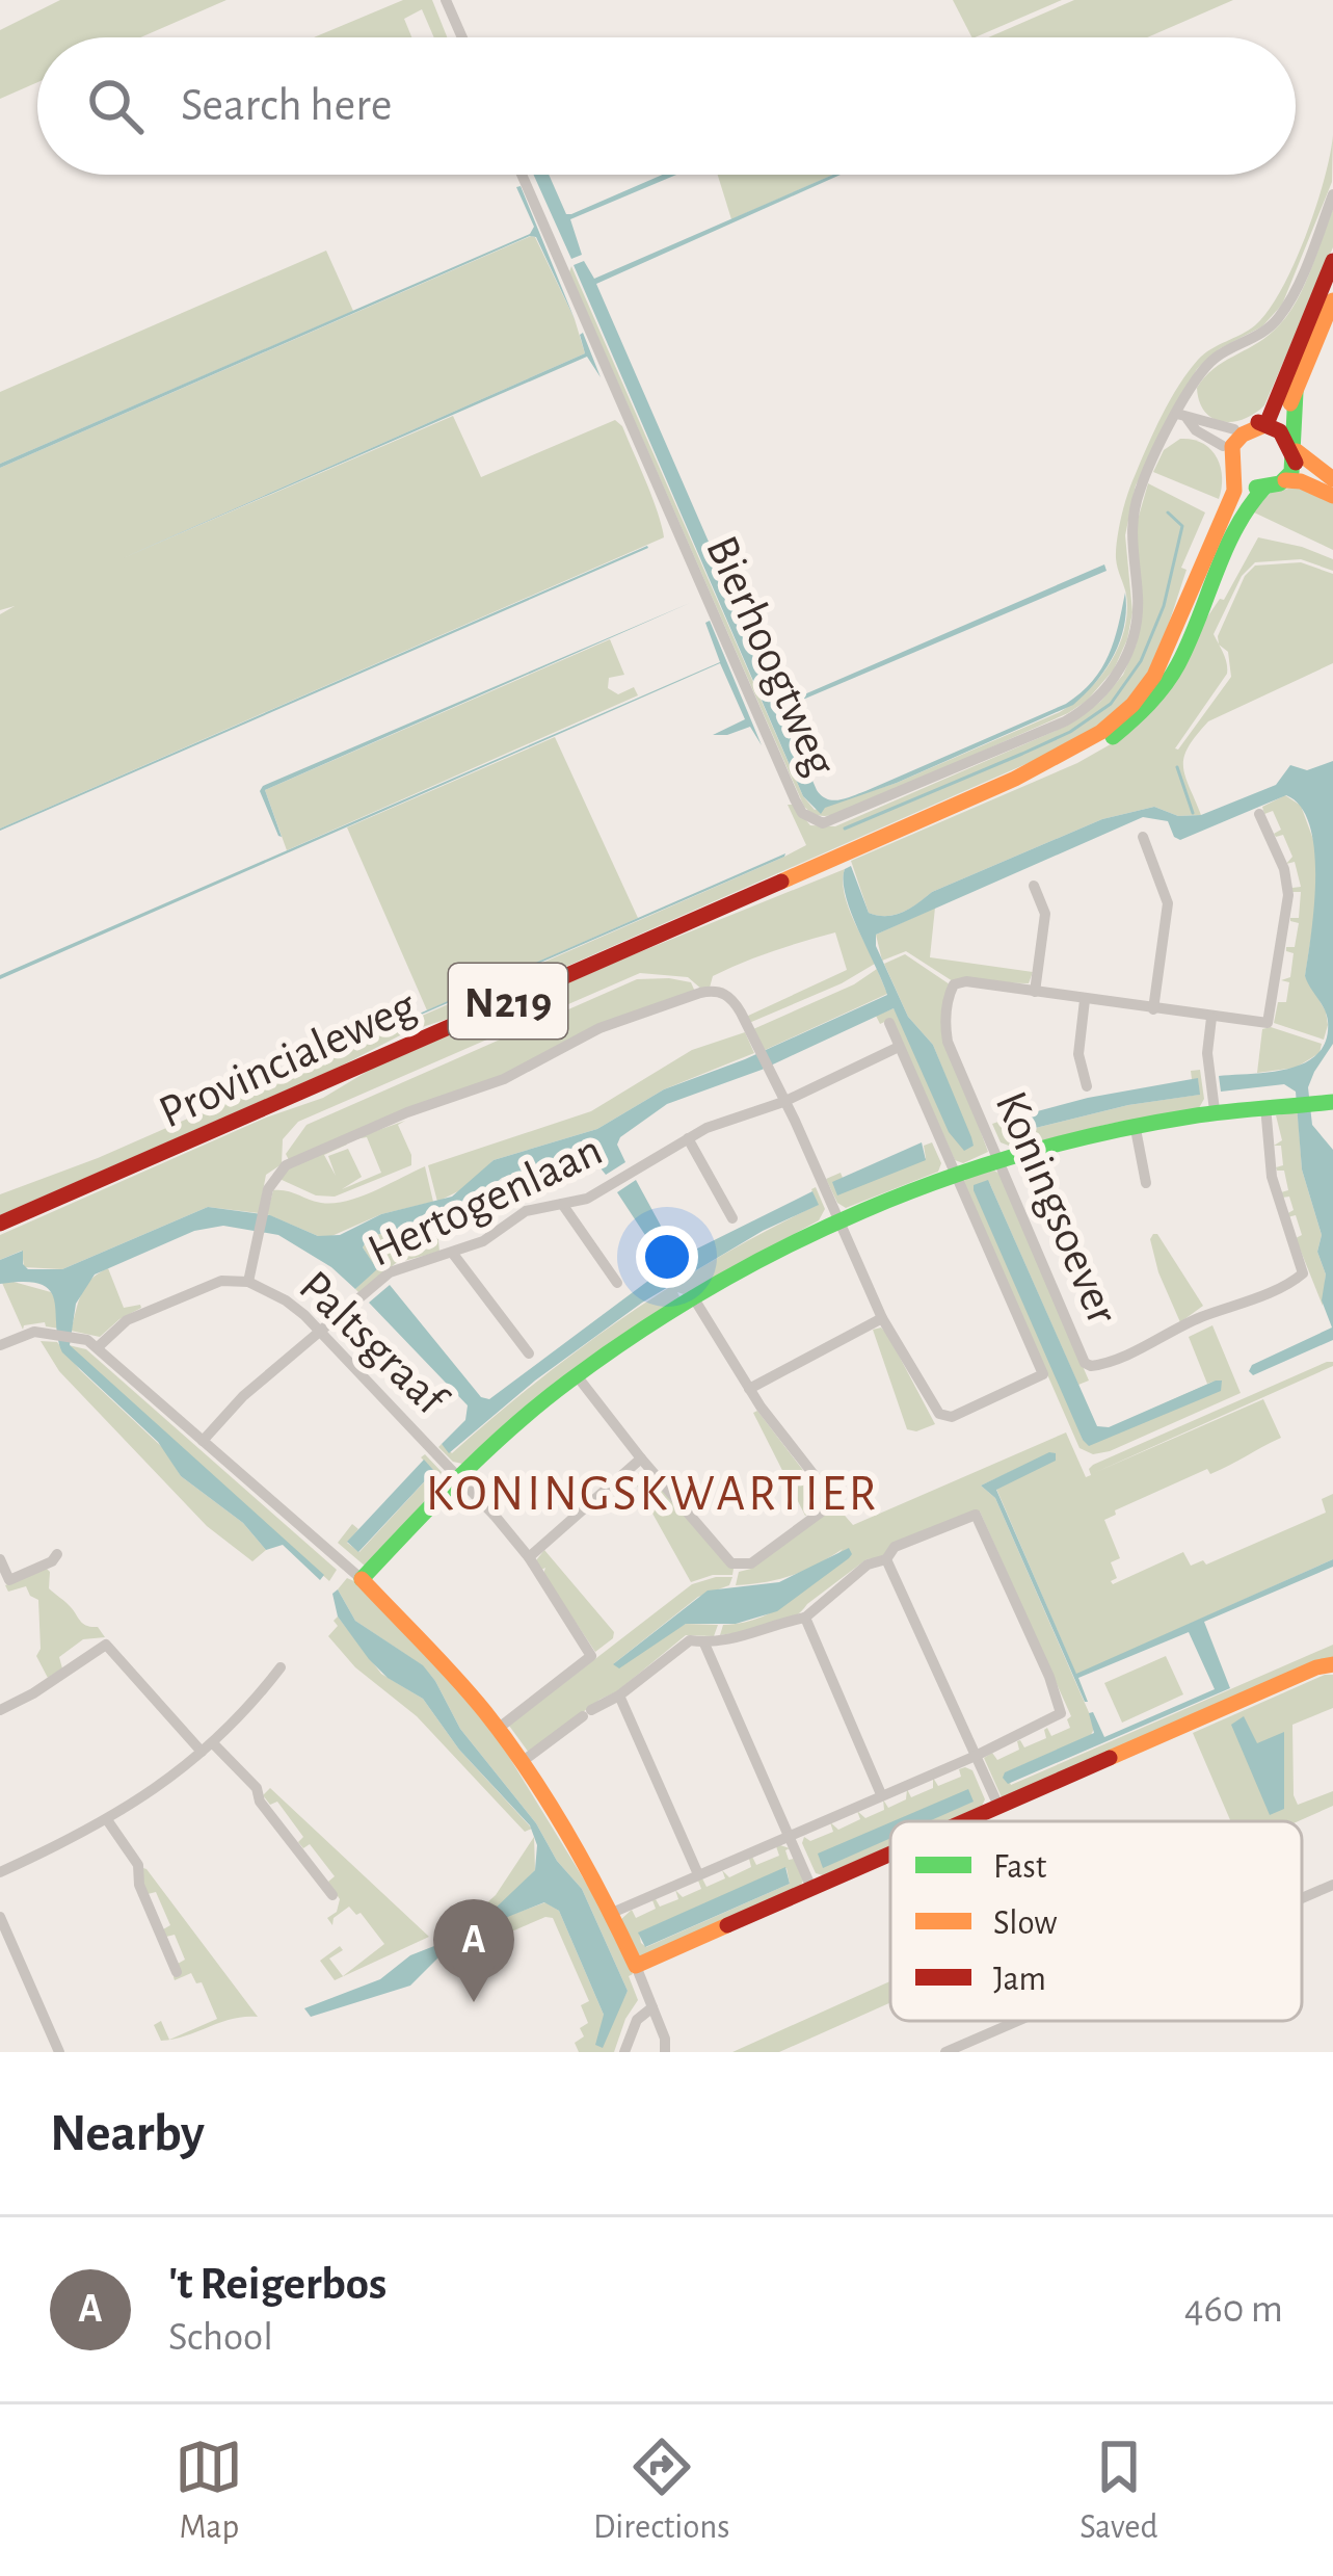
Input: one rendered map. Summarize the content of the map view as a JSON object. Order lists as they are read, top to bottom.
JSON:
{
  "streets": {
    "street": [
      "Bierhoogtweg",
      "N219",
      "Provincialeweg",
      "Hertogenlaan",
      "Koningsoever",
      "Paltsgraaf"
    ]
  },
  "crossings": [
    ["N219", "Provincialeweg"],
    ["Hertogenlaan", "Paltsgraaf"]
  ],
  "districts": ["KONINGSKWARTIER"],
  "legend": ["Fast", "Slow", "Jam"],
  "page": {
    "search": "Search here",
    "pins": "A",
    "heading": "Nearby",
    "list": [
      {
        "mark": "A",
        "name": "'t Reigerbos",
        "note": "School",
        "value": "460 m"
      }
    ],
    "nav": ["Map", "Directions", "Saved"]
  }
}
